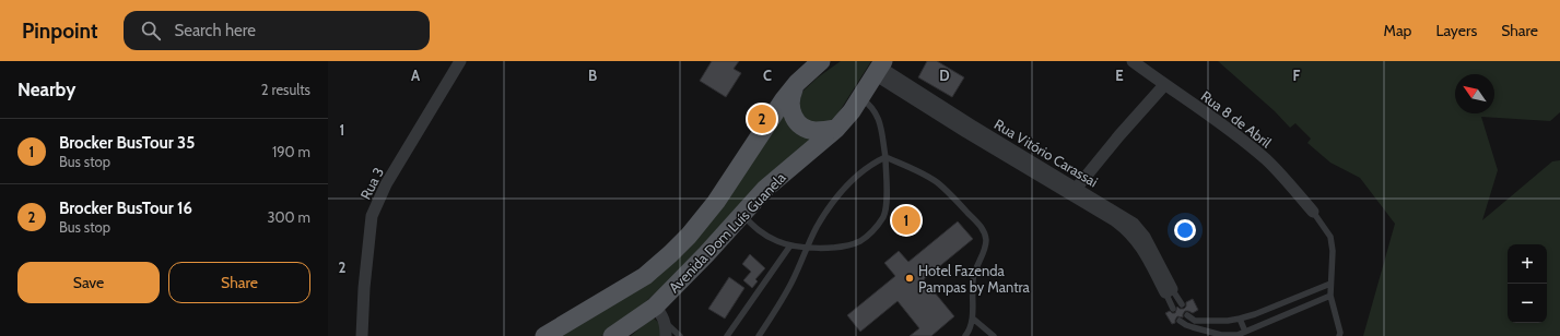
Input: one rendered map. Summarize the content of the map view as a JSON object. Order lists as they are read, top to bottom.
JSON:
{
  "streets": {
    "main road": ["Avenida Dom Luís Guanela"],
    "street": ["Rua 8 de Abril", "Rua Vitório Carassai", "Rua 3"]
  },
  "crossings": [
    ["Rua Vitório Carassai", "Avenida Dom Luís Guanela"]
  ],
  "places": ["Hotel Fazenda Pampas by Mantra"],
  "north": "top left",
  "page": {
    "header": "Pinpoint",
    "search": "Search here",
    "nav": ["Map", "Layers", "Share"],
    "heading": ["Nearby", "2 results"],
    "pins": ["2", "1"],
    "list": [
      {
        "mark": "1",
        "name": "Brocker BusTour 35",
        "note": "Bus stop",
        "value": "190 m"
      },
      {
        "mark": "2",
        "name": "Brocker BusTour 16",
        "note": "Bus stop",
        "value": "300 m"
      }
    ],
    "map_buttons": ["+", "−"],
    "buttons": ["Save", "Share"]
  },
  "grid": {
    "columns": [
      "A",
      "B",
      "C",
      "D",
      "E",
      "F"
    ],
    "rows": ["1", "2"]
  }
}
